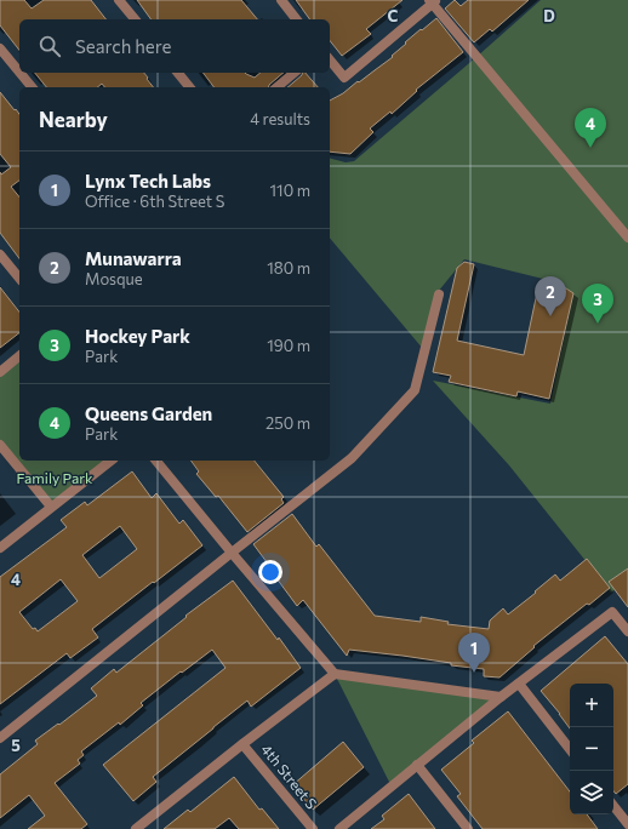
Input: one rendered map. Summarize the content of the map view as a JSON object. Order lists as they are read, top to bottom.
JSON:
{
  "streets": {
    "street": ["4th Street S"]
  },
  "parks": ["Family Park"],
  "page": {
    "search": "Search here",
    "heading": ["Nearby", "4 results"],
    "pins": [
      "4",
      "2",
      "3",
      "1"
    ],
    "list": [
      {
        "mark": "1",
        "name": "Lynx Tech Labs",
        "note": "Office · 6th Street S",
        "value": "110 m"
      },
      {
        "mark": "2",
        "name": "Munawarra",
        "note": "Mosque",
        "value": "180 m"
      },
      {
        "mark": "3",
        "name": "Hockey Park",
        "note": "Park",
        "value": "190 m"
      },
      {
        "mark": "4",
        "name": "Queens Garden",
        "note": "Park",
        "value": "250 m"
      }
    ],
    "map_buttons": ["+", "−"]
  },
  "grid": {
    "columns": ["C", "D"],
    "rows": ["4", "5"]
  }
}
